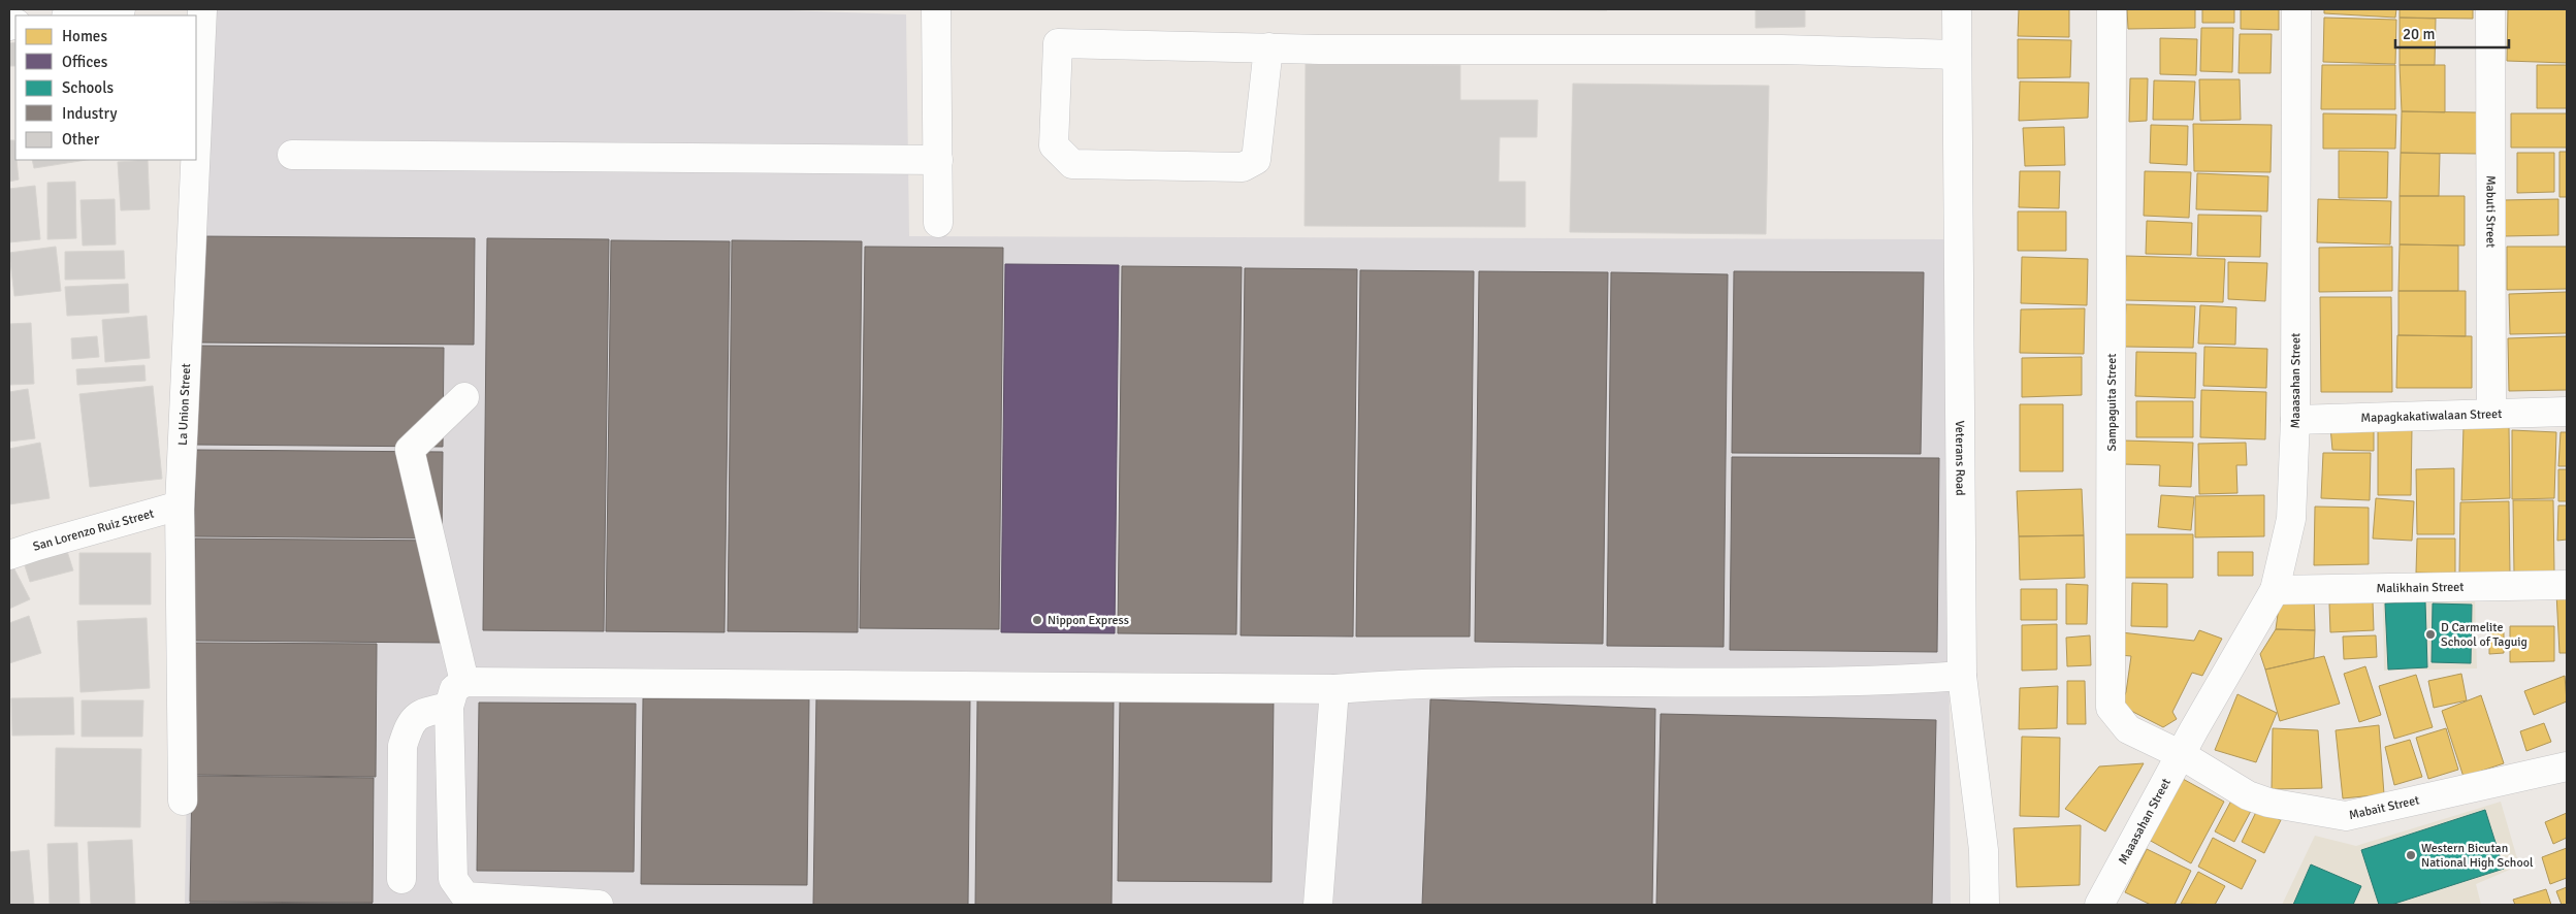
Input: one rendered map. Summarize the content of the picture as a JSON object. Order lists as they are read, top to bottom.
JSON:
{
  "streets": {
    "street": [
      "Mabuti Street",
      "Maaasahan Street",
      "Sampaguita Street",
      "La Union Street",
      "Mapagkakatiwalaan Street",
      "Veterans Road",
      "San Lorenzo Ruiz Street",
      "Malikhain Street",
      "Mabait Street"
    ]
  },
  "crossings": [
    ["Mabuti Street", "Mapagkakatiwalaan Street"],
    ["Maaasahan Street", "Sampaguita Street"],
    ["Maaasahan Street", "Mapagkakatiwalaan Street"],
    ["Maaasahan Street", "Malikhain Street"],
    ["Maaasahan Street", "Mabait Street"],
    ["Sampaguita Street", "Mabait Street"],
    ["La Union Street", "San Lorenzo Ruiz Street"]
  ],
  "places": ["Nippon Express", "D Carmelite School of Taguig", "Western Bicutan National High School"],
  "legend": [
    "Homes",
    "Offices",
    "Schools",
    "Industry",
    "Other"
  ],
  "scale_bar": "20 m"
}
